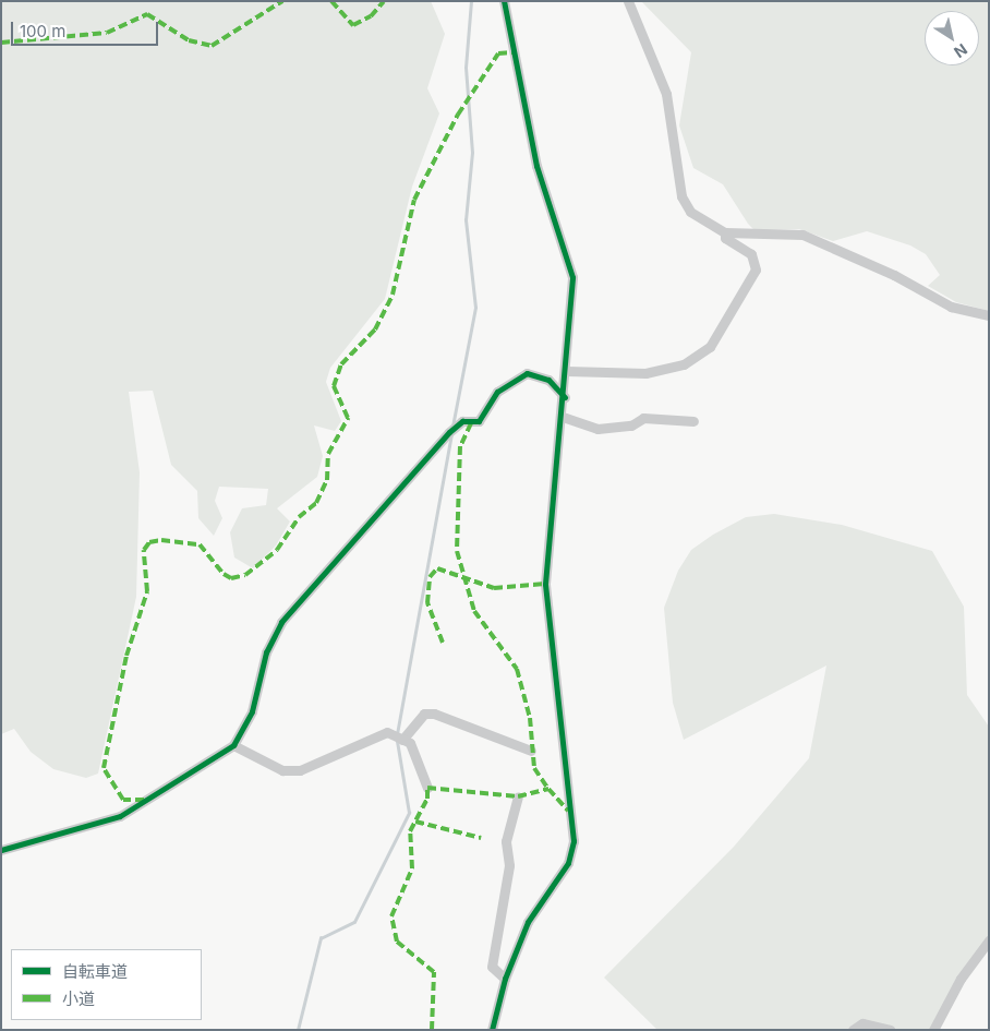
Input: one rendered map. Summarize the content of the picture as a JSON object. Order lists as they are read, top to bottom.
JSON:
{
  "legend": ["自転車道", "小道"],
  "scale_bar": "100 m",
  "north": "bottom right"
}
